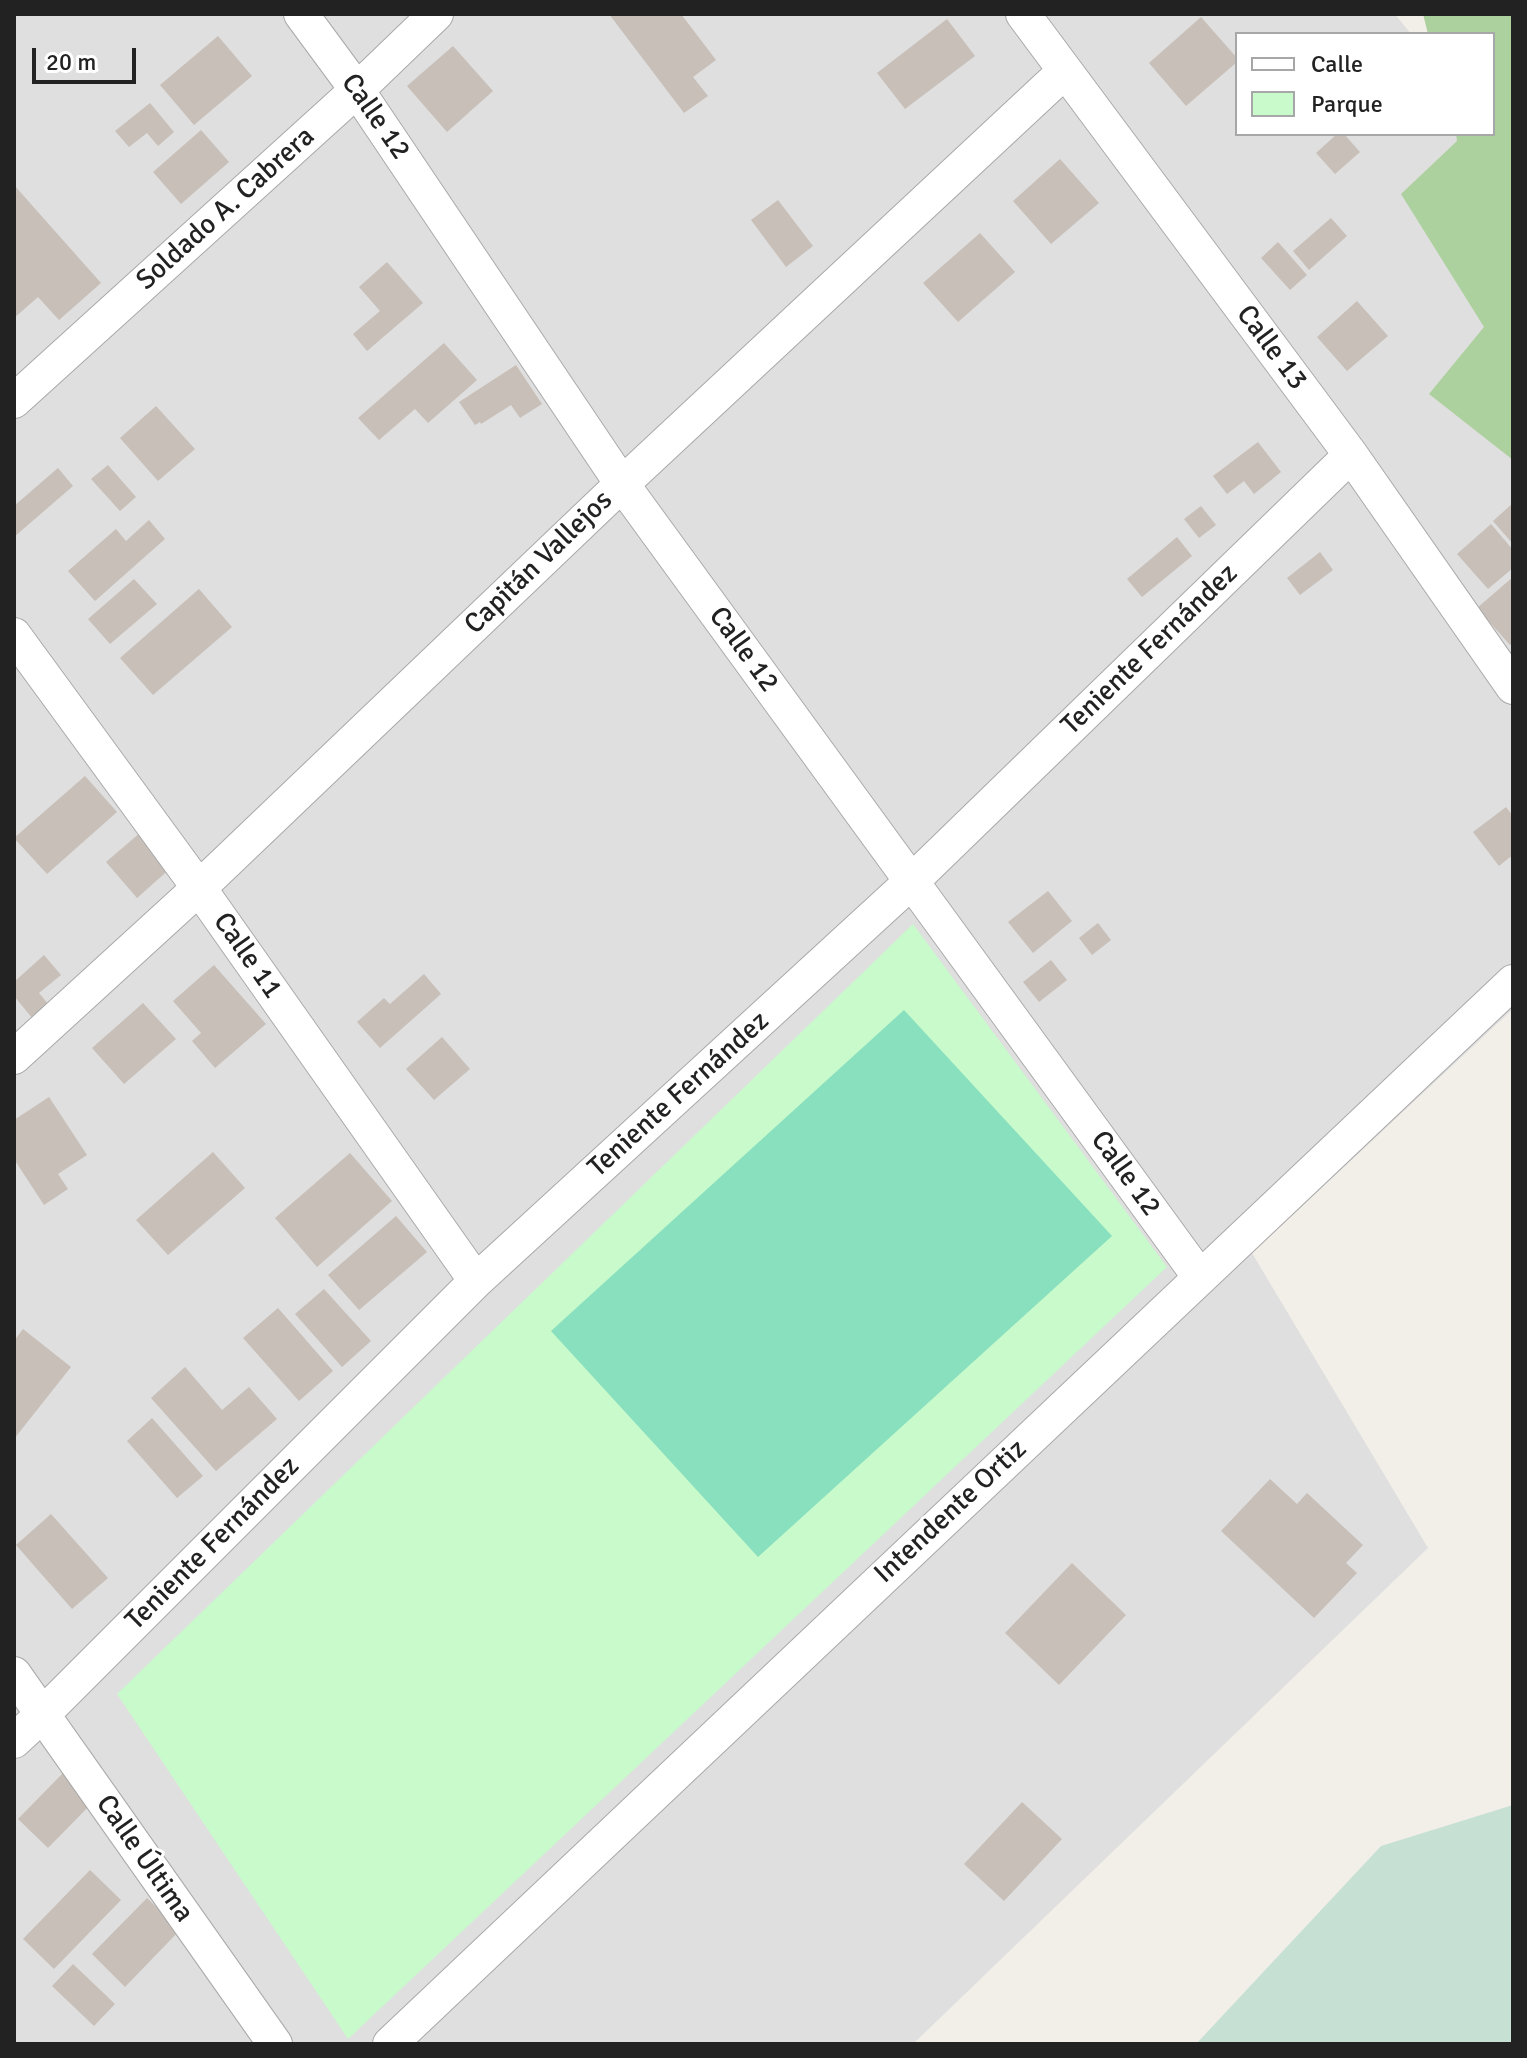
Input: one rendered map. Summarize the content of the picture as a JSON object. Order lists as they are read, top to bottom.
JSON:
{
  "streets": {
    "street": [
      "Calle 12",
      "Soldado A. Cabrera",
      "Calle 13",
      "Capitán Vallejos",
      "Teniente Fernández",
      "Calle 11",
      "Intendente Ortiz",
      "Calle Última"
    ]
  },
  "crossings": [
    ["Calle 12", "Soldado A. Cabrera"],
    ["Calle 12", "Capitán Vallejos"],
    ["Calle 12", "Teniente Fernández"],
    ["Calle 12", "Intendente Ortiz"],
    ["Calle 13", "Capitán Vallejos"],
    ["Calle 13", "Teniente Fernández"],
    ["Capitán Vallejos", "Calle 11"],
    ["Teniente Fernández", "Calle 11"],
    ["Teniente Fernández", "Calle Última"]
  ],
  "legend": ["Calle", "Parque"],
  "scale_bar": "20 m"
}
